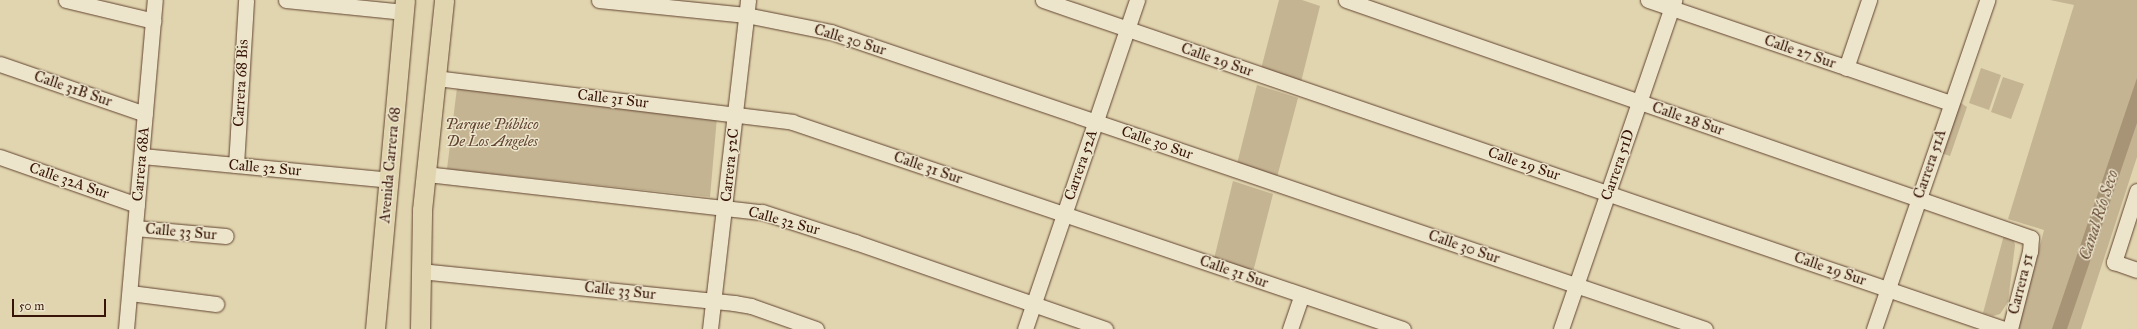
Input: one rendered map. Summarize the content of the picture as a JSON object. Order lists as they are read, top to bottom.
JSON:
{
  "streets": {
    "main road": ["Avenida Carrera 68"],
    "street": [
      "Calle 30 Sur",
      "Calle 27 Sur",
      "Calle 29 Sur",
      "Carrera 68 Bis",
      "Calle 31B Sur",
      "Calle 31 Sur",
      "Calle 28 Sur",
      "Carrera 68A",
      "Carrera 51A",
      "Carrera 52C",
      "Carrera 52A",
      "Carrera 51D",
      "Calle 32 Sur",
      "Calle 32A Sur",
      "Calle 33 Sur",
      "Carrera 51"
    ]
  },
  "crossings": [
    ["Calle 30 Sur", "Carrera 52C"],
    ["Calle 30 Sur", "Carrera 52A"],
    ["Calle 30 Sur", "Carrera 51D"],
    ["Calle 27 Sur", "Carrera 51A"],
    ["Calle 27 Sur", "Carrera 51D"],
    ["Calle 29 Sur", "Carrera 51A"],
    ["Calle 29 Sur", "Carrera 52A"],
    ["Calle 29 Sur", "Carrera 51D"],
    ["Carrera 68 Bis", "Calle 32 Sur"],
    ["Calle 31B Sur", "Carrera 68A"],
    ["Calle 31 Sur", "Carrera 52C"],
    ["Calle 31 Sur", "Carrera 52A"],
    ["Calle 28 Sur", "Carrera 51A"],
    ["Calle 28 Sur", "Carrera 51D"],
    ["Calle 28 Sur", "Carrera 51"],
    ["Carrera 68A", "Calle 32 Sur"],
    ["Carrera 68A", "Calle 32A Sur"],
    ["Carrera 68A", "Calle 33 Sur"],
    ["Avenida Carrera 68", "Calle 32 Sur"],
    ["Carrera 52C", "Calle 32 Sur"],
    ["Carrera 52C", "Calle 33 Sur"],
    ["Carrera 52A", "Calle 32 Sur"]
  ],
  "water": ["Canal Río Seco"],
  "parks": ["Parque Público De Los Angeles"],
  "scale_bar": "50 m"
}
